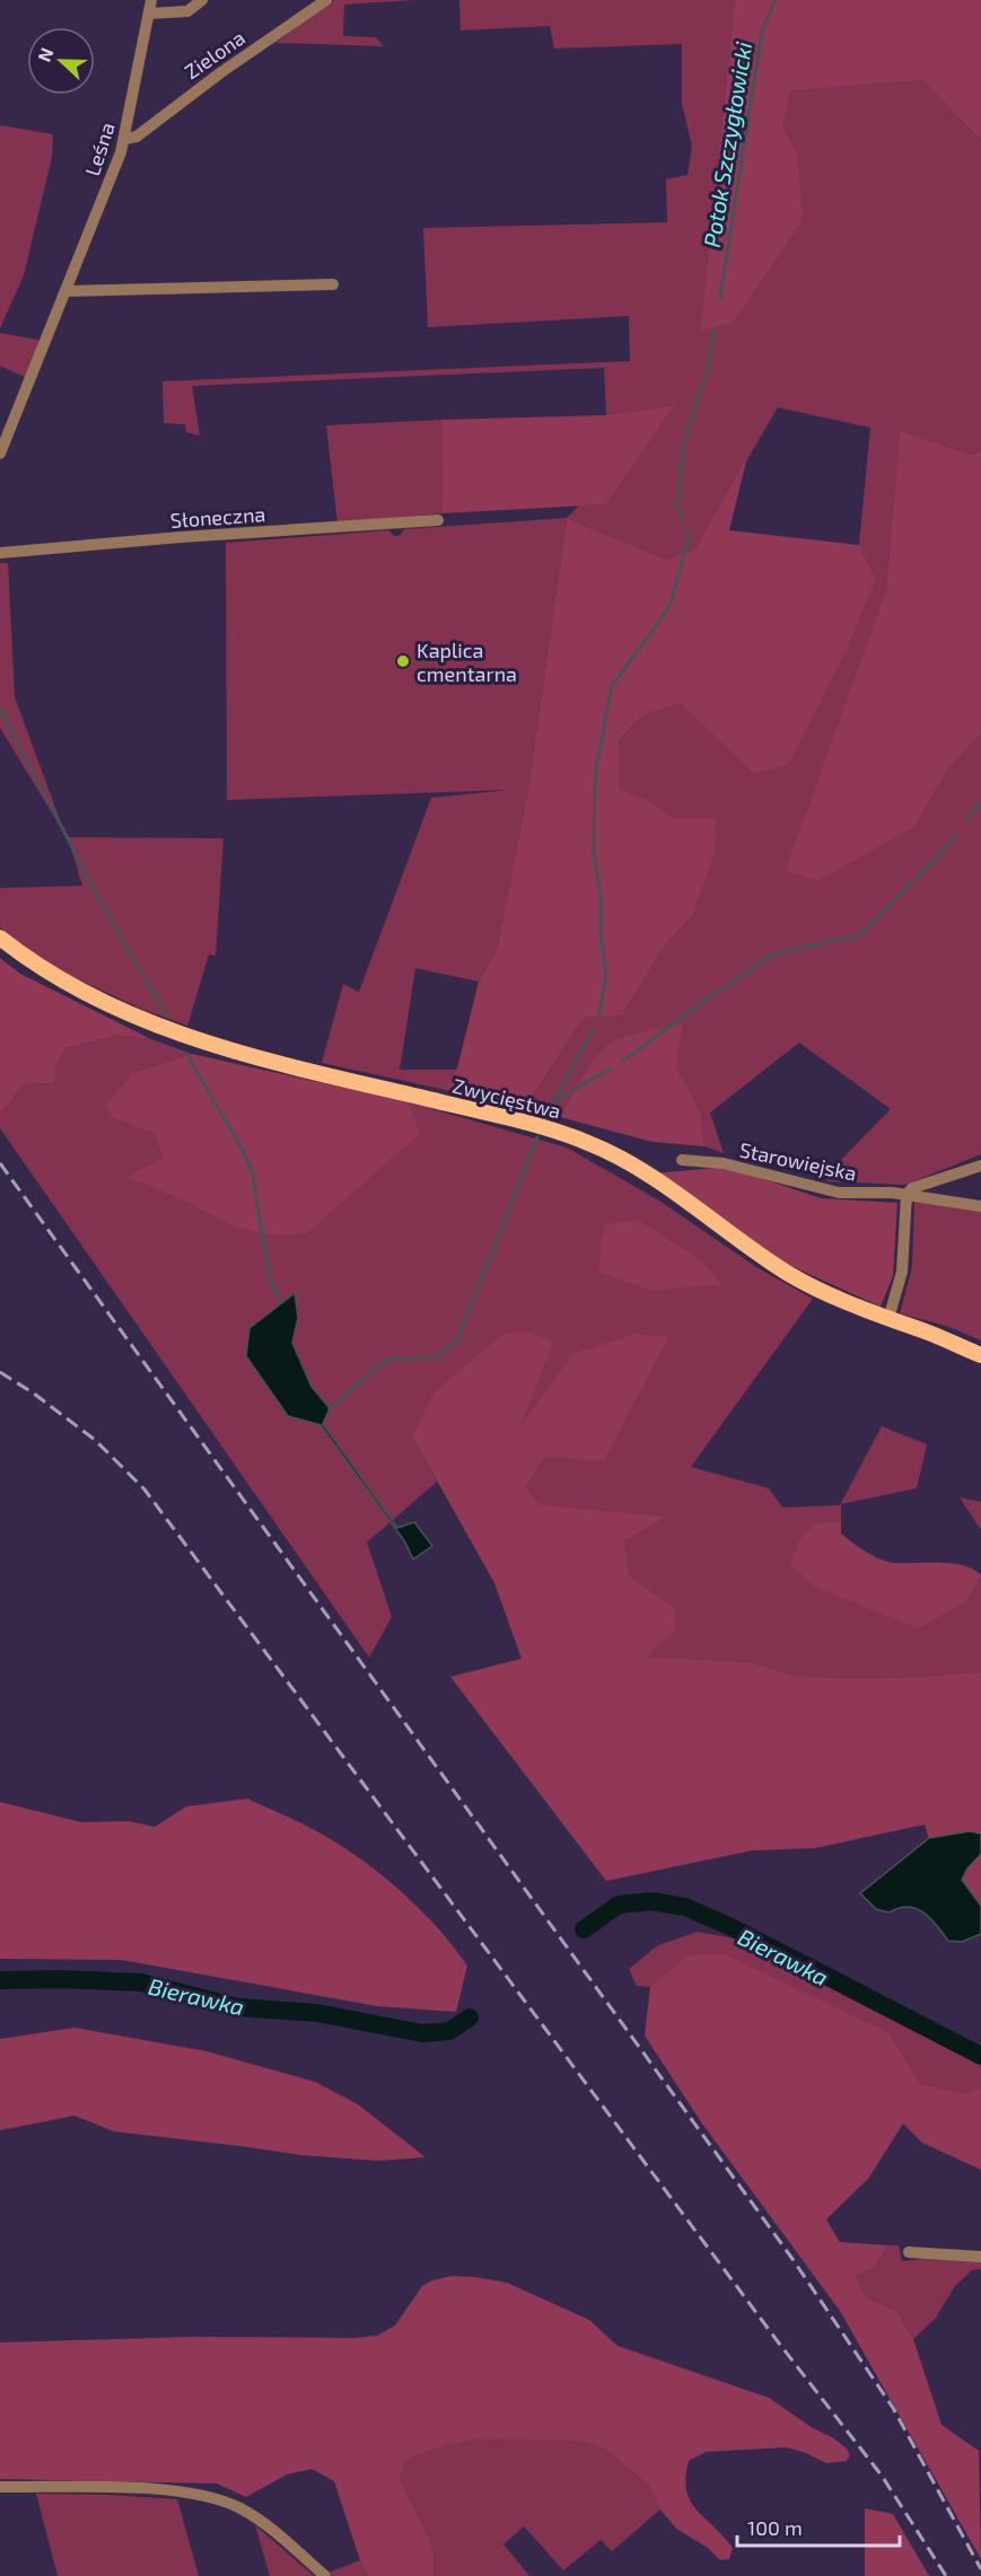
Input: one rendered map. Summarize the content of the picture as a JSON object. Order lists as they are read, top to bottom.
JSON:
{
  "streets": {
    "main road": ["Zwycięstwa"],
    "street": [
      "Zielona",
      "Leśna",
      "Słoneczna",
      "Starowiejska"
    ]
  },
  "crossings": [
    ["Zielona", "Leśna"]
  ],
  "water": ["Potok Szczygłowicki", "Bierawka"],
  "places": ["Kaplica cmentarna"],
  "scale_bar": "100 m",
  "north": "left"
}
